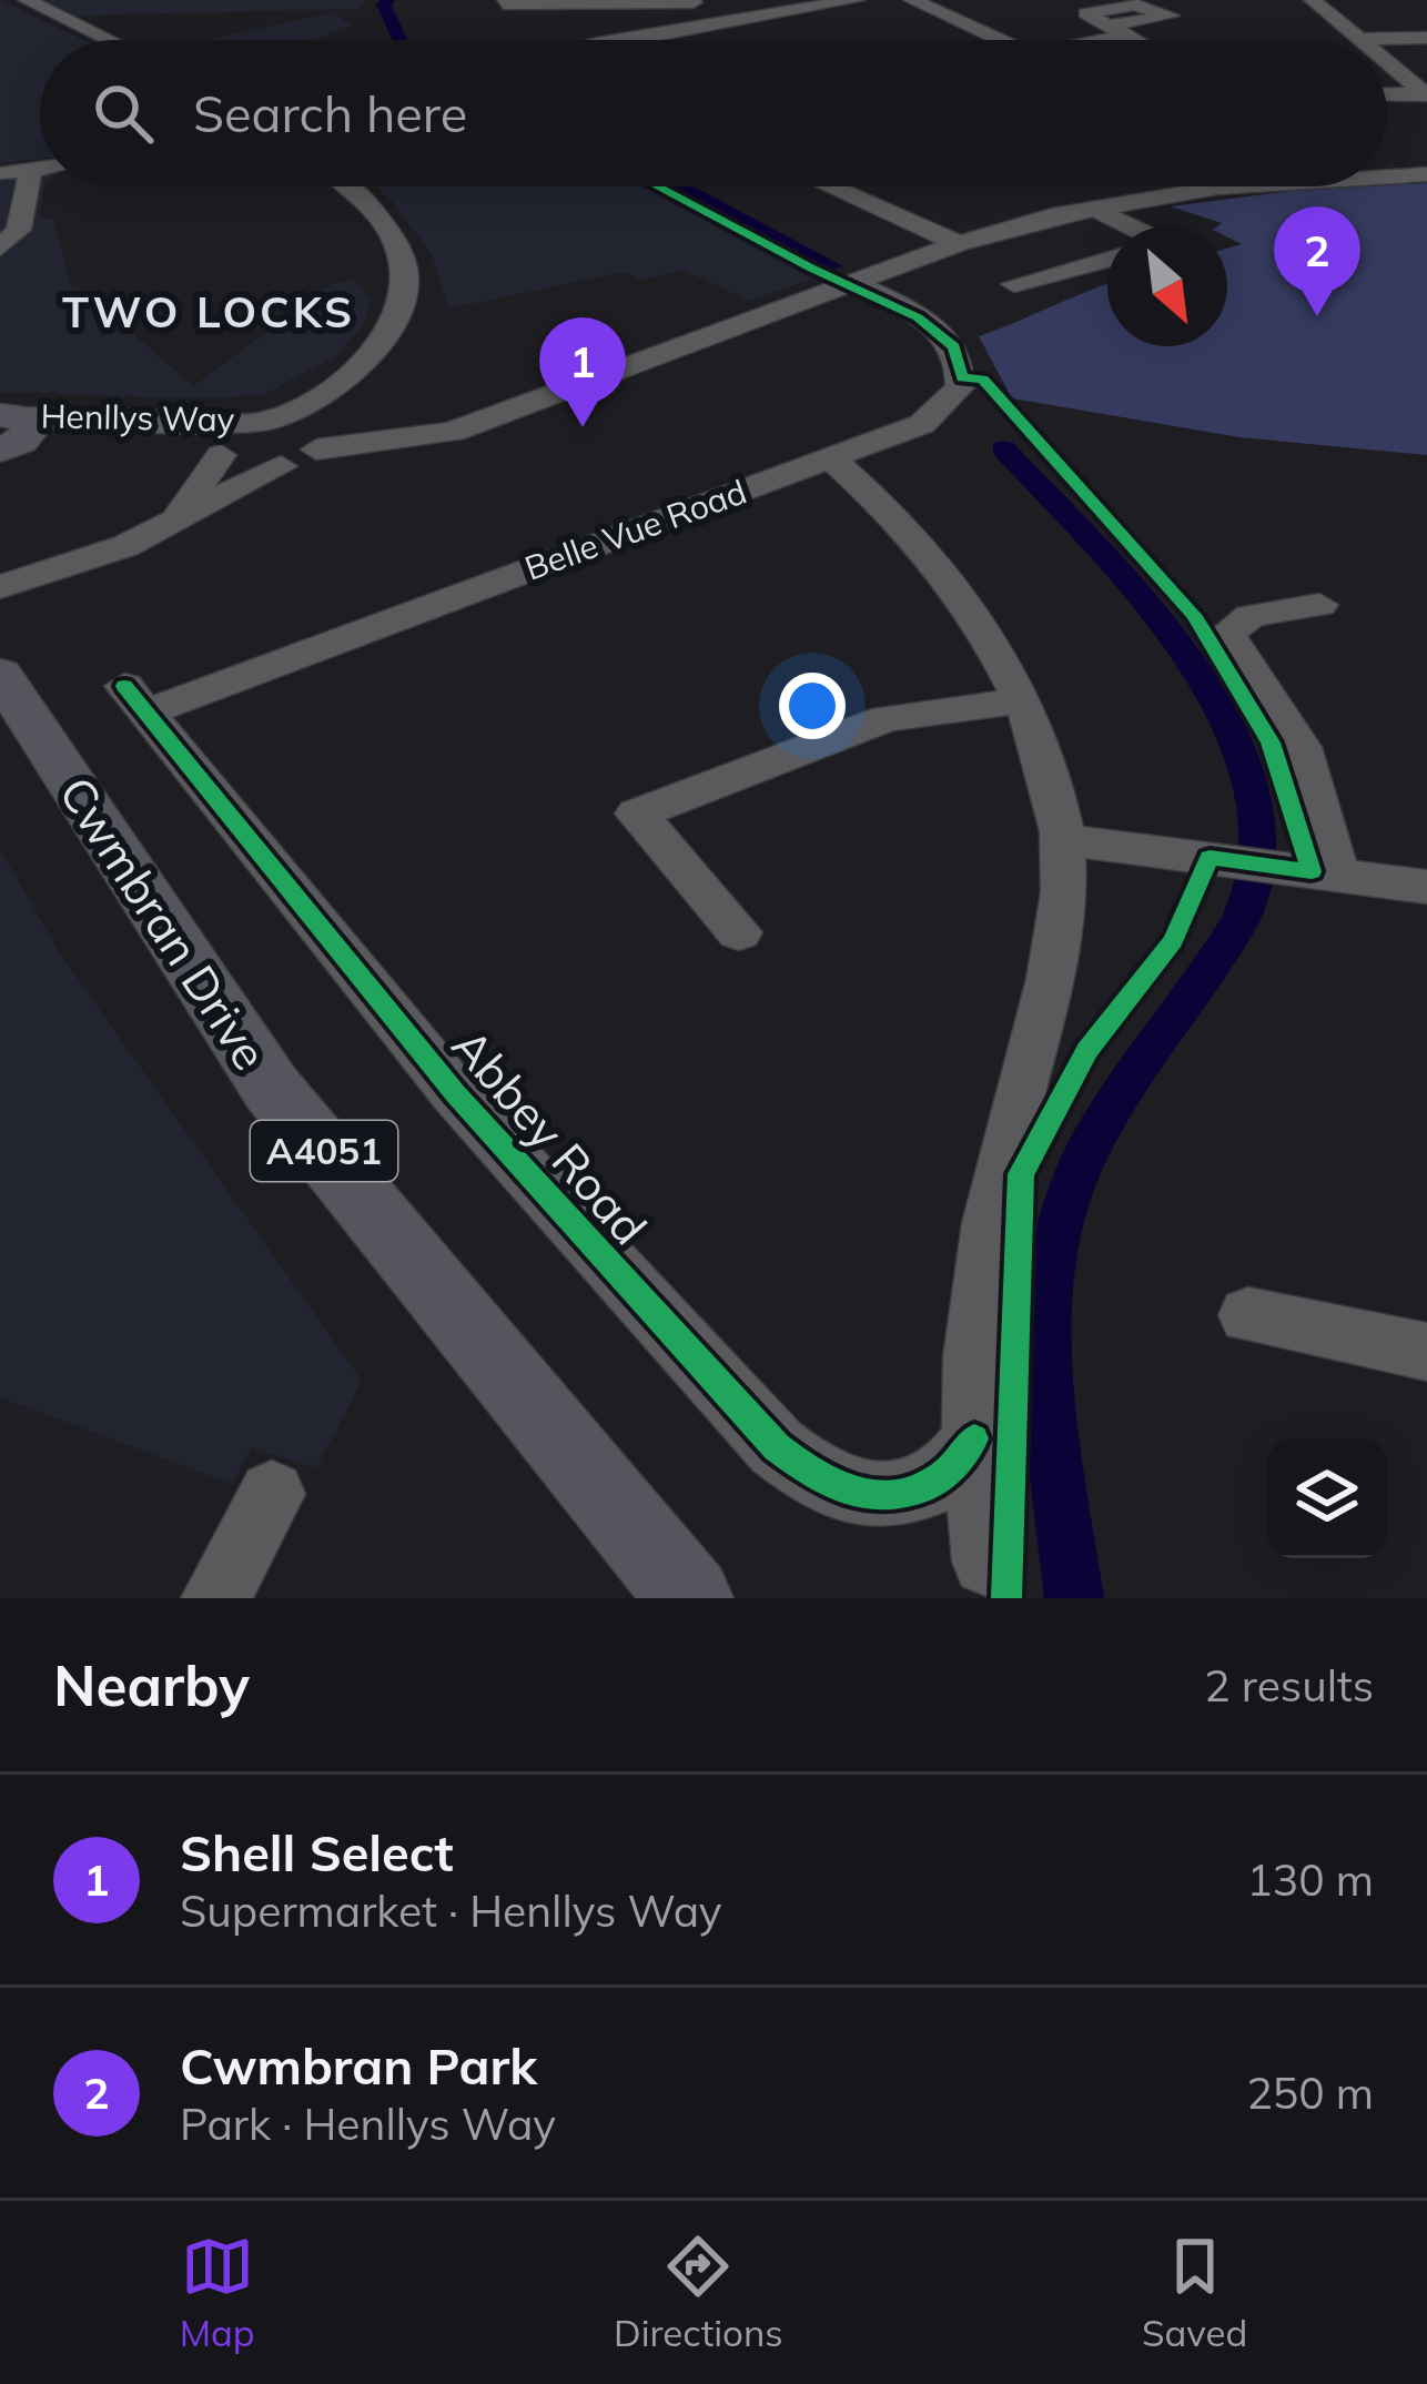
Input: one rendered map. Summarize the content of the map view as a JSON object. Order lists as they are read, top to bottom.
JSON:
{
  "streets": {
    "main road": ["Cwmbran Drive", "A4051"],
    "street": ["Henllys Way", "Belle Vue Road", "Abbey Road"]
  },
  "crossings": [
    ["Belle Vue Road", "Abbey Road"]
  ],
  "districts": ["TWO LOCKS"],
  "north": "bottom right",
  "page": {
    "search": "Search here",
    "pins": ["2", "1"],
    "heading": ["Nearby", "2 results"],
    "list": [
      {
        "mark": "1",
        "name": "Shell Select",
        "note": "Supermarket · Henllys Way",
        "value": "130 m"
      },
      {
        "mark": "2",
        "name": "Cwmbran Park",
        "note": "Park · Henllys Way",
        "value": "250 m"
      }
    ],
    "nav": ["Map", "Directions", "Saved"]
  }
}
